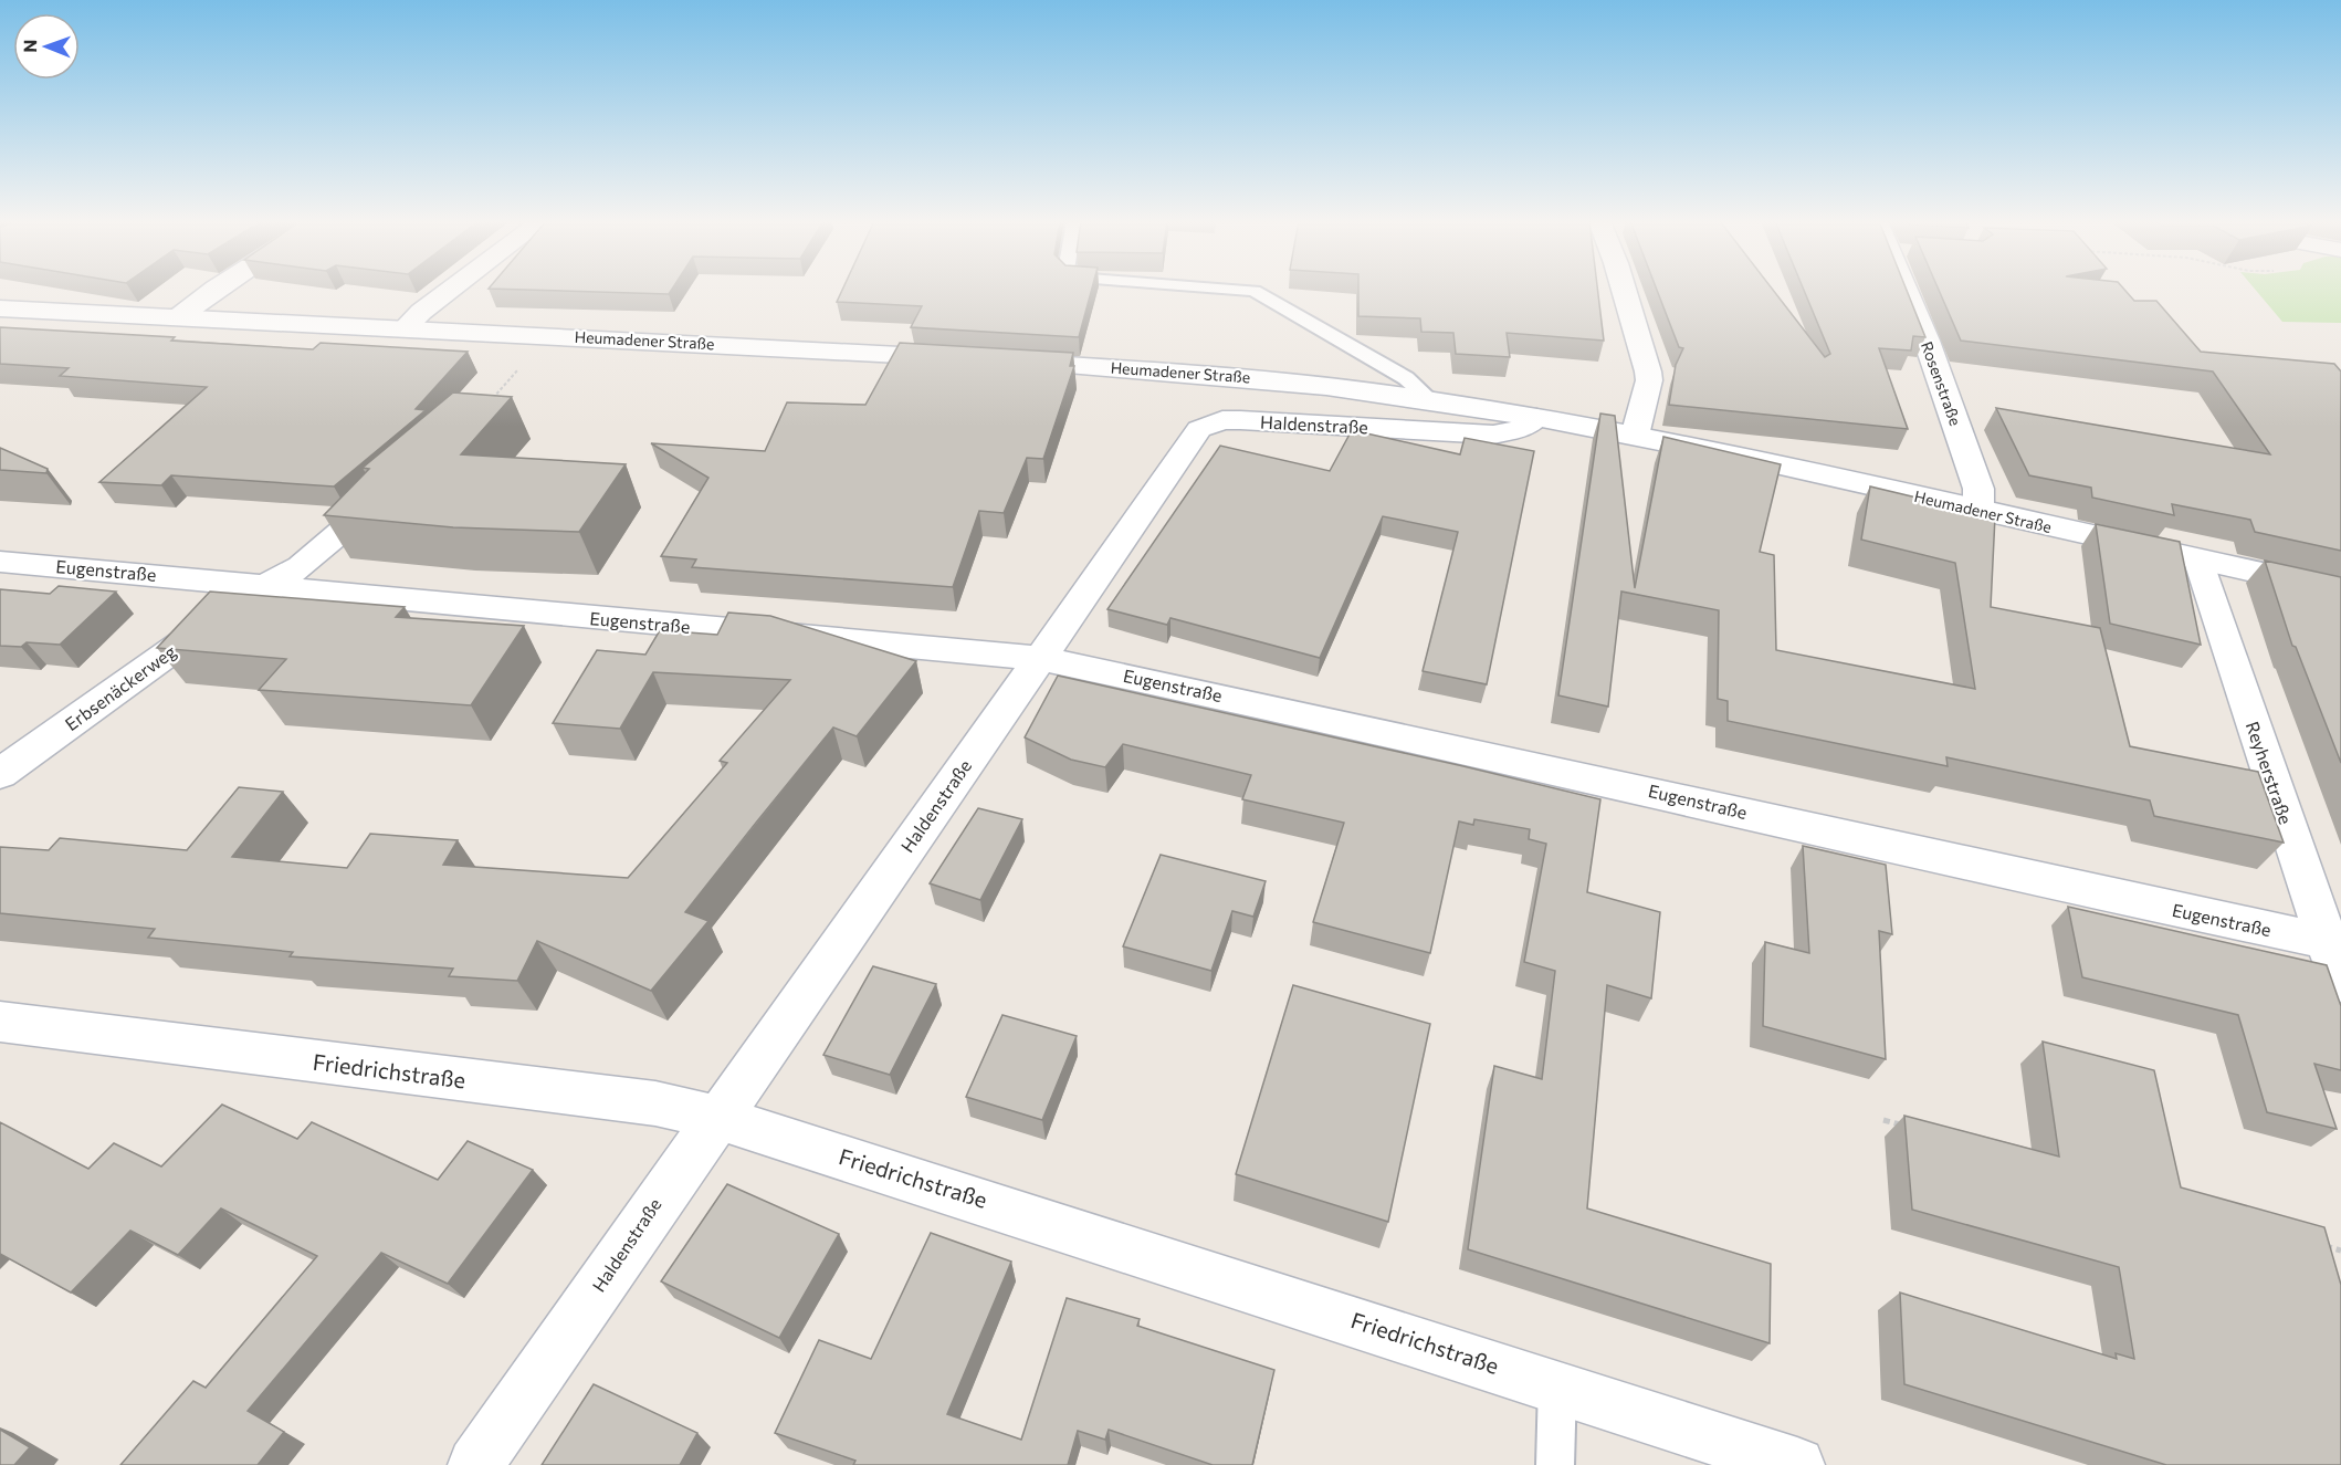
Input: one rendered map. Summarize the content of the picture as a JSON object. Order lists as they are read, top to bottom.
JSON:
{
  "streets": {
    "street": [
      "Heumadener Straße",
      "Rosenstraße",
      "Haldenstraße",
      "Eugenstraße",
      "Erbsenäckerweg",
      "Reyherstraße",
      "Friedrichstraße"
    ]
  },
  "crossings": [
    ["Heumadener Straße", "Rosenstraße"],
    ["Heumadener Straße", "Haldenstraße"],
    ["Heumadener Straße", "Reyherstraße"],
    ["Haldenstraße", "Eugenstraße"],
    ["Haldenstraße", "Friedrichstraße"],
    ["Eugenstraße", "Erbsenäckerweg"],
    ["Eugenstraße", "Reyherstraße"]
  ],
  "north": "left"
}
